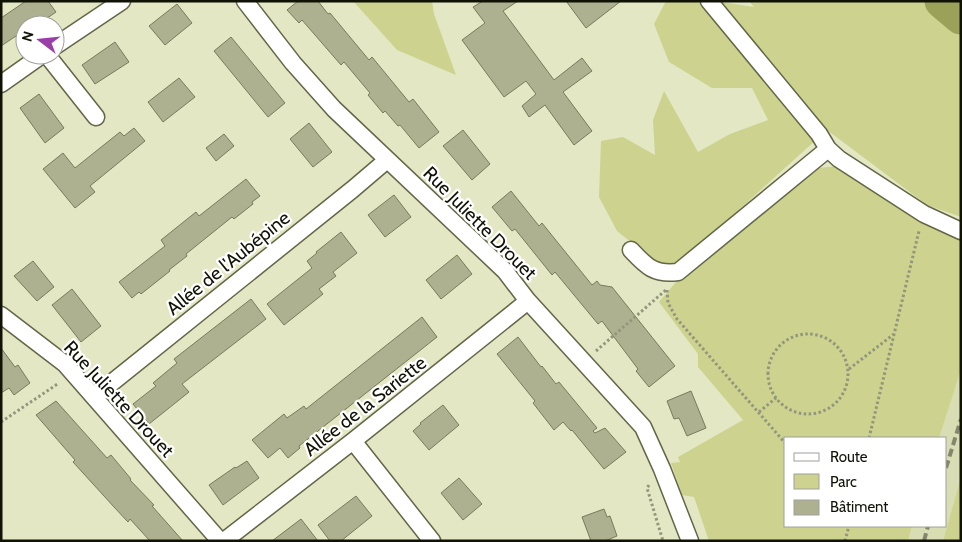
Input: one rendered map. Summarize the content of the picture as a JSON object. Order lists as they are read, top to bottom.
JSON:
{
  "streets": {
    "street": ["Rue Juliette Drouet", "Allée de l'Aubépine", "Allée de la Sariette"]
  },
  "crossings": [
    ["Rue Juliette Drouet", "Allée de l'Aubépine"],
    ["Rue Juliette Drouet", "Allée de la Sariette"]
  ],
  "legend": ["Route", "Parc", "Bâtiment"],
  "north": "left"
}
